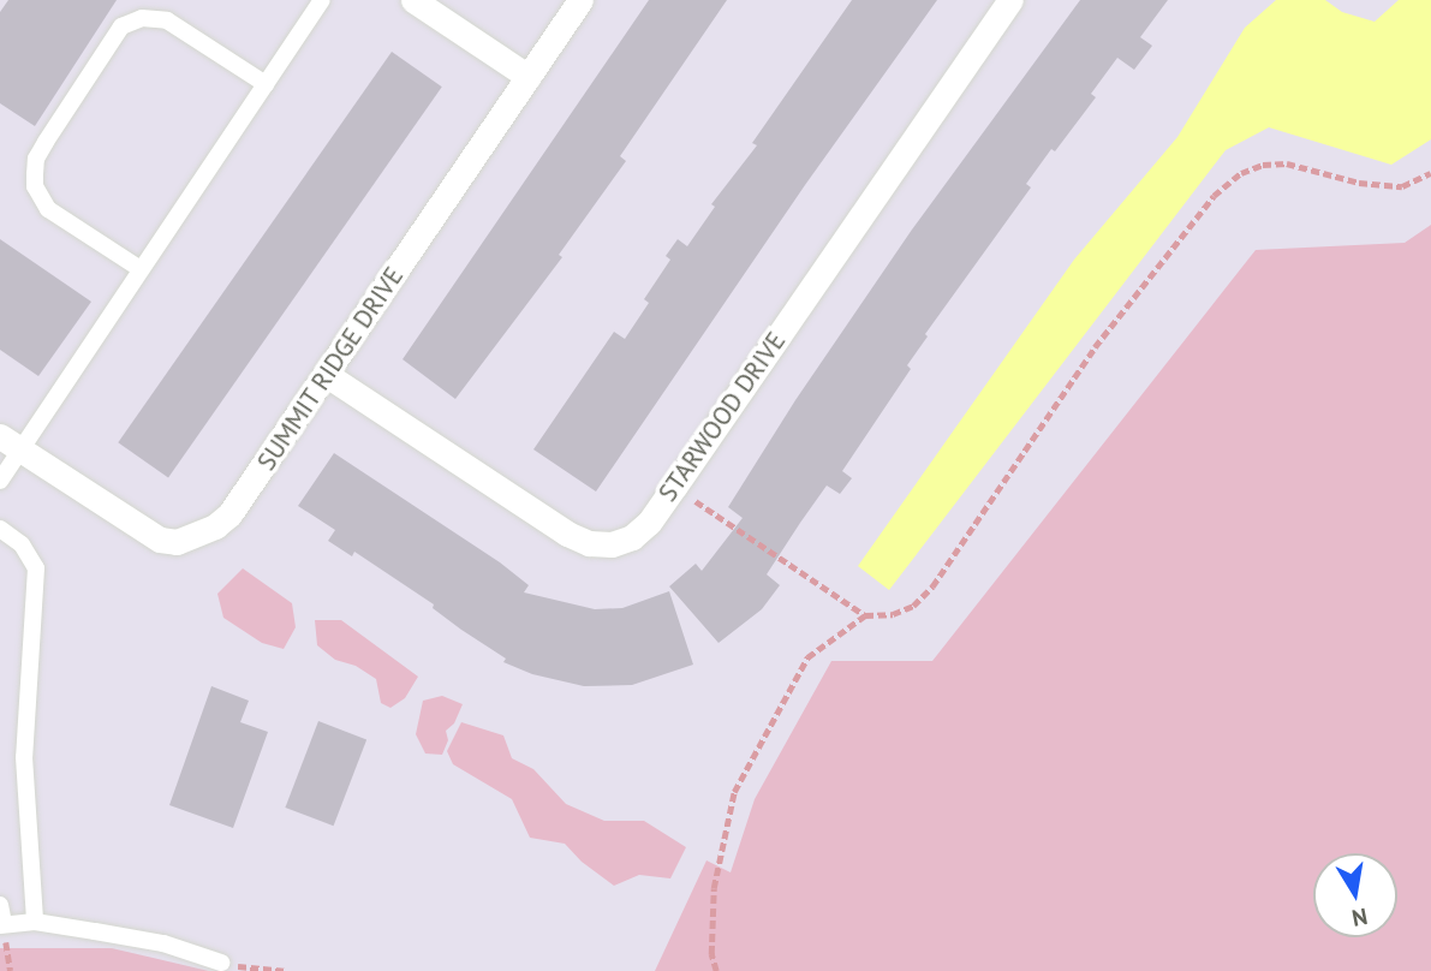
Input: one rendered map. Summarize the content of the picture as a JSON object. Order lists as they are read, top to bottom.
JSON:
{
  "streets": {
    "street": ["SUMMIT RIDGE DRIVE", "STARWOOD DRIVE"]
  },
  "crossings": [
    ["SUMMIT RIDGE DRIVE", "STARWOOD DRIVE"]
  ],
  "north": "bottom"
}
